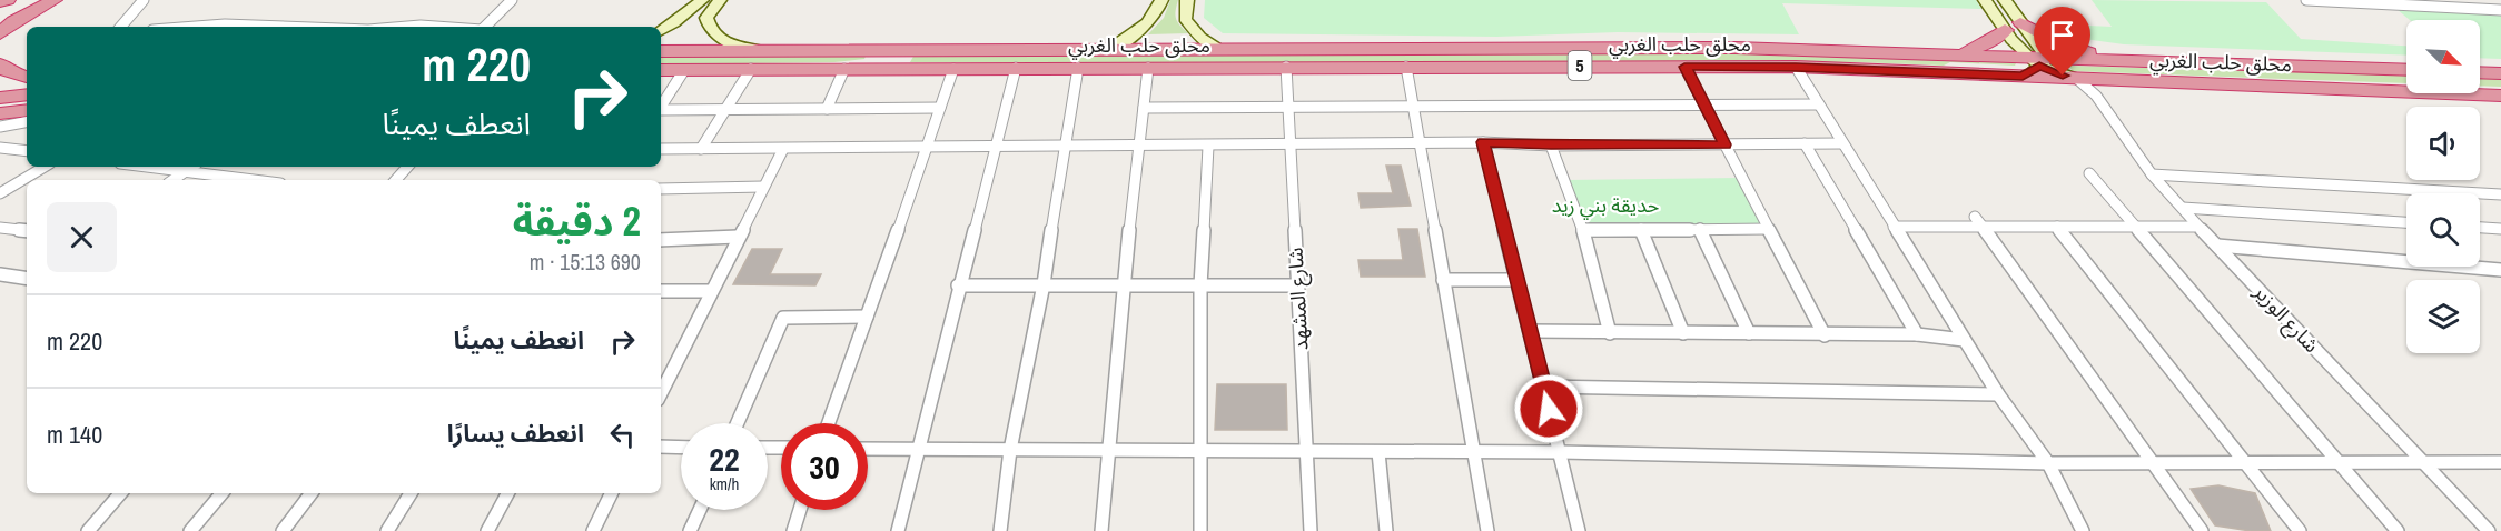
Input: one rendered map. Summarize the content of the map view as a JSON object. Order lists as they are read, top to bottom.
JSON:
{
  "streets": {
    "highway": ["محلق حلب الغربي", "5"],
    "street": ["شارع المشهد", "شارع الوزير"]
  },
  "crossings": [
    ["محلق حلب الغربي", "شارع المشهد"],
    ["محلق حلب الغربي", "شارع الوزير"]
  ],
  "parks": ["حديقة بني زيد"],
  "north": "bottom right",
  "page": {
    "turn": ["220 m", "انعطف يمينًا"],
    "heading": ["2 دقيقة", "690 m · 15:13"],
    "list": [
      {
        "name": "انعطف يمينًا",
        "value": "220 m"
      },
      {
        "name": "انعطف يسارًا",
        "value": "140 m"
      }
    ],
    "speed": "22 km/h",
    "limit": "30"
  }
}
